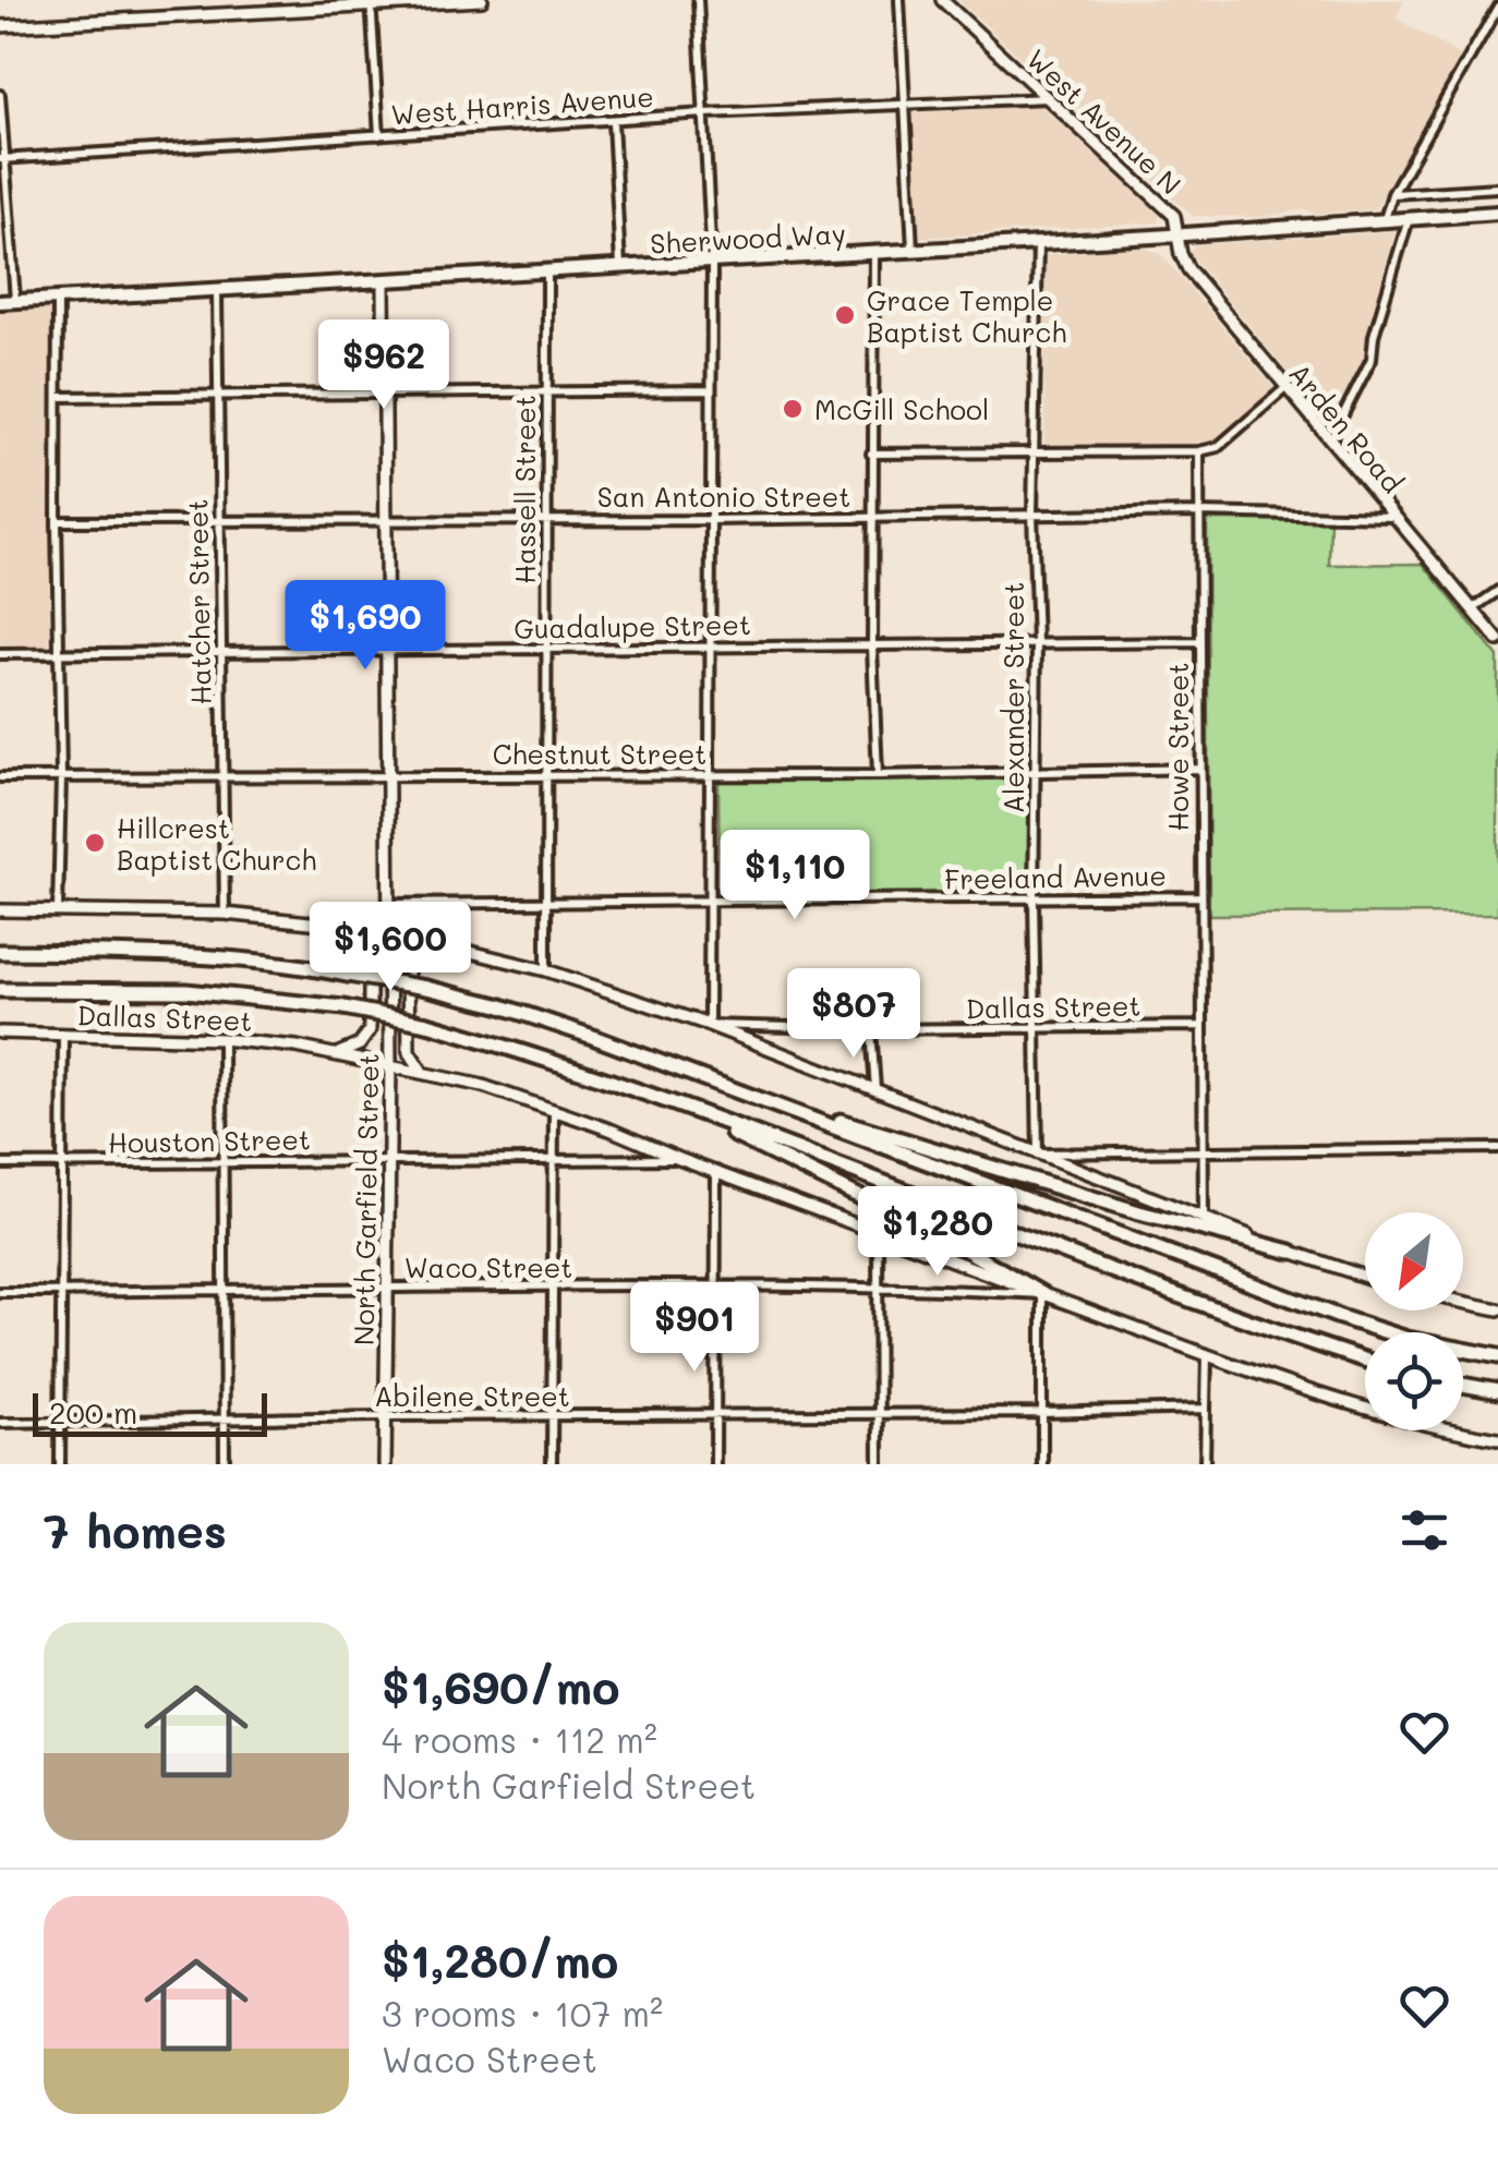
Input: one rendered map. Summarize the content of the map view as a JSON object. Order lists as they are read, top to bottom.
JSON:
{
  "streets": {
    "main road": [
      "West Avenue N",
      "Sherwood Way",
      "Arden Road",
      "Dallas Street",
      "North Garfield Street"
    ],
    "street": [
      "West Harris Avenue",
      "Hassell Street",
      "San Antonio Street",
      "Hatcher Street",
      "Guadalupe Street",
      "Alexander Street",
      "Howe Street",
      "Chestnut Street",
      "Freeland Avenue",
      "Houston Street",
      "Waco Street",
      "Abilene Street"
    ]
  },
  "crossings": [
    ["West Harris Avenue", "West Avenue N"],
    ["West Avenue N", "Sherwood Way"],
    ["West Avenue N", "Arden Road"],
    ["Sherwood Way", "Arden Road"],
    ["Sherwood Way", "Hassell Street"],
    ["Sherwood Way", "Hatcher Street"],
    ["Sherwood Way", "Alexander Street"],
    ["Sherwood Way", "North Garfield Street"],
    ["Arden Road", "San Antonio Street"],
    ["Hassell Street", "San Antonio Street"],
    ["Hassell Street", "Guadalupe Street"],
    ["Hassell Street", "Chestnut Street"],
    ["Hassell Street", "Freeland Avenue"],
    ["San Antonio Street", "Hatcher Street"],
    ["San Antonio Street", "Alexander Street"],
    ["San Antonio Street", "Howe Street"],
    ["San Antonio Street", "North Garfield Street"],
    ["Hatcher Street", "Guadalupe Street"],
    ["Hatcher Street", "Chestnut Street"],
    ["Guadalupe Street", "Alexander Street"],
    ["Guadalupe Street", "Howe Street"],
    ["Guadalupe Street", "North Garfield Street"],
    ["Alexander Street", "Chestnut Street"],
    ["Alexander Street", "Freeland Avenue"],
    ["Alexander Street", "Dallas Street"],
    ["Howe Street", "Chestnut Street"],
    ["Howe Street", "Freeland Avenue"],
    ["Howe Street", "Dallas Street"],
    ["Chestnut Street", "North Garfield Street"],
    ["Freeland Avenue", "North Garfield Street"],
    ["Dallas Street", "Houston Street"],
    ["Dallas Street", "North Garfield Street"],
    ["Dallas Street", "Waco Street"],
    ["Houston Street", "North Garfield Street"],
    ["North Garfield Street", "Waco Street"],
    ["North Garfield Street", "Abilene Street"]
  ],
  "places": ["Grace Temple Baptist Church", "McGill School", "Hillcrest Baptist Church"],
  "scale_bar": "200 m",
  "north": "bottom left",
  "page": {
    "price": [
      "$962",
      "$1,690",
      "$1,110",
      "$1,600",
      "$807",
      "$1,280",
      "$901"
    ],
    "scale": "200 m",
    "heading": "7 homes",
    "list": [
      {
        "name": "$1,690/mo",
        "note": "4 rooms · 112 m² · North Garfield Street"
      },
      {
        "name": "$1,280/mo",
        "note": "3 rooms · 107 m² · Waco Street"
      }
    ]
  }
}
